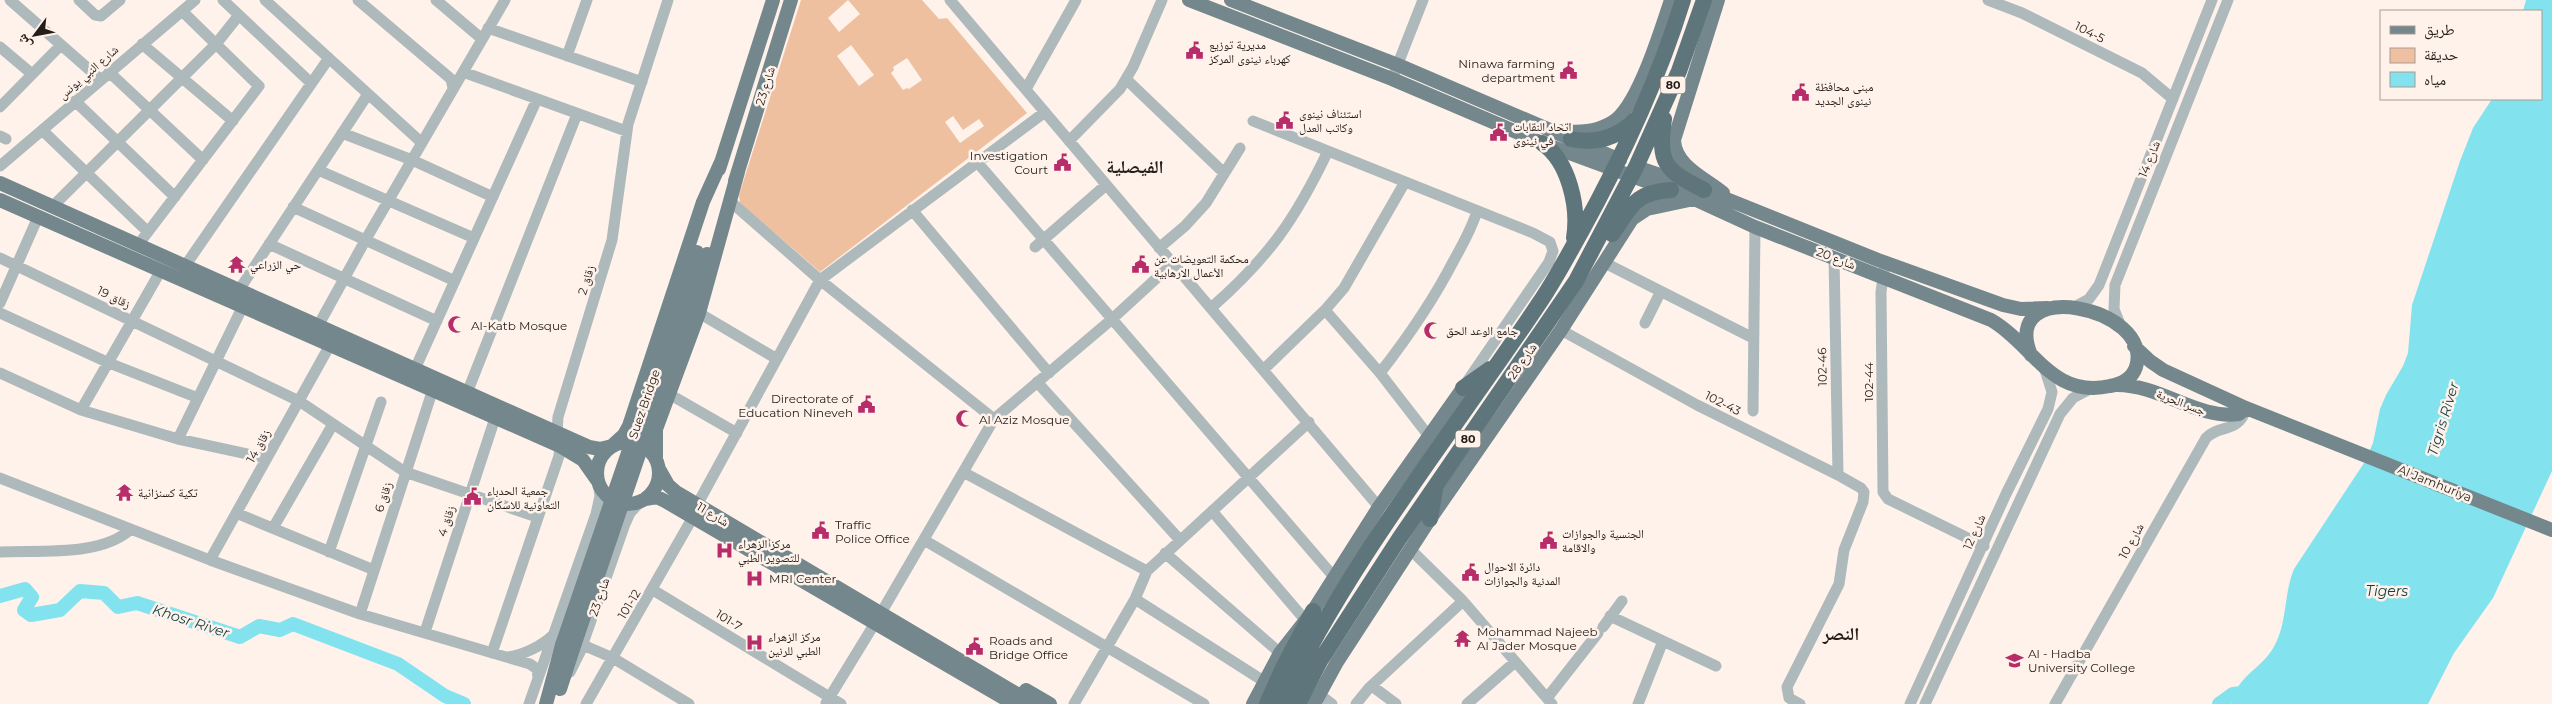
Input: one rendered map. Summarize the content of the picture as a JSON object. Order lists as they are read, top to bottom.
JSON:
{
  "streets": {
    "highway": ["80", "شارع 28"],
    "main road": [
      "شارع 23",
      "شارع 20",
      "جسر الحرية",
      "Suez Bridge",
      "Al Jamhuriya",
      "شارع 11"
    ],
    "street": [
      "104-5",
      "شارع النبي يونس",
      "شارع 14",
      "زقاق 2",
      "زقاق 19",
      "102-46",
      "102-44",
      "102-43",
      "زقاق 14",
      "زقاق 6",
      "زقاق 4",
      "شارع 12",
      "شارع 10",
      "101-12",
      "101-7"
    ]
  },
  "crossings": [
    ["104-5", "شارع 14"],
    ["شارع 23", "Suez Bridge"],
    ["شارع 23", "شارع 11"],
    ["شارع 14", "شارع 20"],
    ["شارع 14", "جسر الحرية"],
    ["شارع 14", "شارع 12"],
    ["شارع 20", "شارع 28"],
    ["شارع 20", "102-46"],
    ["شارع 20", "102-44"],
    ["شارع 20", "جسر الحرية"],
    ["شارع 20", "شارع 12"],
    ["زقاق 2", "زقاق 19"],
    ["زقاق 19", "زقاق 14"],
    ["زقاق 19", "زقاق 6"],
    ["زقاق 19", "زقاق 4"],
    ["102-46", "102-43"],
    ["102-44", "شارع 12"],
    ["جسر الحرية", "Al Jamhuriya"],
    ["جسر الحرية", "شارع 12"],
    ["جسر الحرية", "شارع 10"],
    ["شارع 11", "101-12"],
    ["101-12", "101-7"]
  ],
  "districts": ["الفيصلية", "النصر"],
  "water": ["Tigris River", "Tigers", "Khosr River"],
  "places": {
    "public building": [
      "مديرية توزيع كهرباء نينوى المركز",
      "Ninawa farming department",
      "مبنى محافظة نينوى الجديد",
      "استئناف نينوى وكاتب العدل",
      "اتحاد النقابات في نينوى",
      "Investigation Court",
      "محكمة التعويضات عن الأعمال الارهابية",
      "Directorate of Education Nineveh",
      "جمعية الحدباء التعاونية للاسكان",
      "Traffic Police Office",
      "الجنسية والجوازات والاقامة",
      "دائرة الاحوال المدنية والجوازات",
      "Roads and Bridge Office"
    ],
    "temple": ["حي الزراعي", "تكية كسنزانية", "Mohammad Najeeb Al Jader Mosque"],
    "mosque": ["Al-Katb Mosque", "جامع الوعد الحق", "Al Aziz Mosque"],
    "hospital": ["مركز الزهراء للتصوير الطبي", "MRI Center", "مركز الزهراء الطبي للرنين"],
    "school or university": ["Al - Hadba University College"]
  },
  "legend": ["طريق", "حديقة", "مياه"],
  "north": "bottom left"
}
